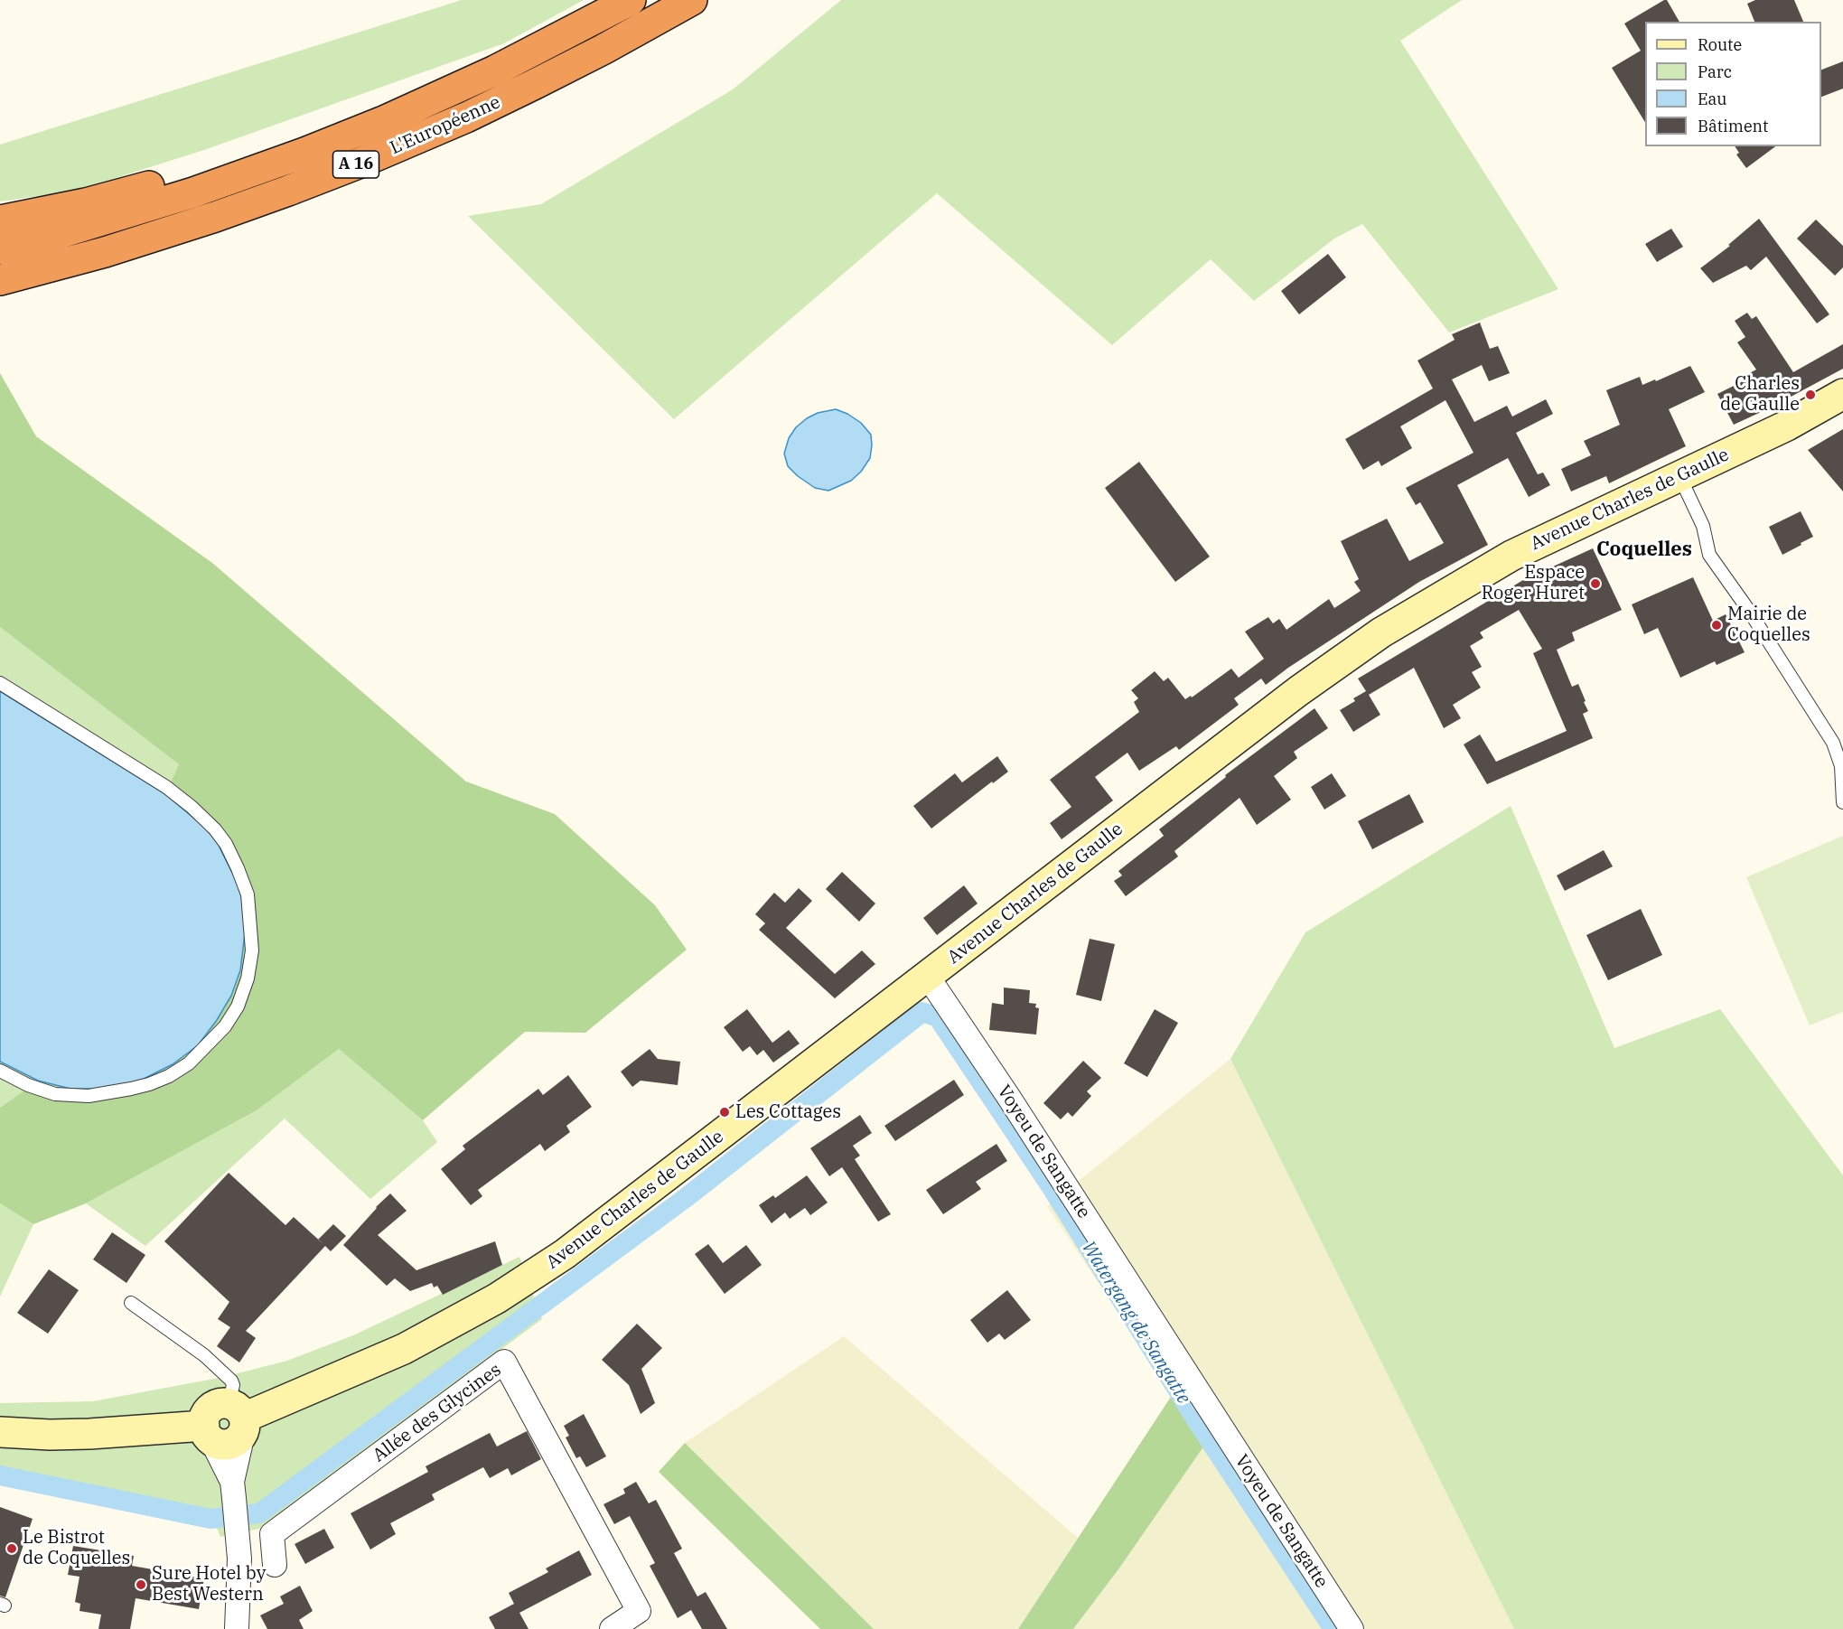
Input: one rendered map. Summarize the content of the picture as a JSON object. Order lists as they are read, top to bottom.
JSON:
{
  "streets": {
    "highway": ["L'Européenne", "A 16"],
    "main road": ["Avenue Charles de Gaulle"],
    "street": ["Voyeu de Sangatte", "Allée des Glycines"]
  },
  "crossings": [
    ["Avenue Charles de Gaulle", "Voyeu de Sangatte"]
  ],
  "districts": ["Coquelles"],
  "water": ["Watergang de Sangatte"],
  "places": [
    "Charles de Gaulle",
    "Espace Roger Huret",
    "Mairie de Coquelles",
    "Les Cottages",
    "Le Bistrot de Coquelles",
    "Sure Hotel by Best Western"
  ],
  "legend": [
    "Route",
    "Parc",
    "Eau",
    "Bâtiment"
  ]
}
